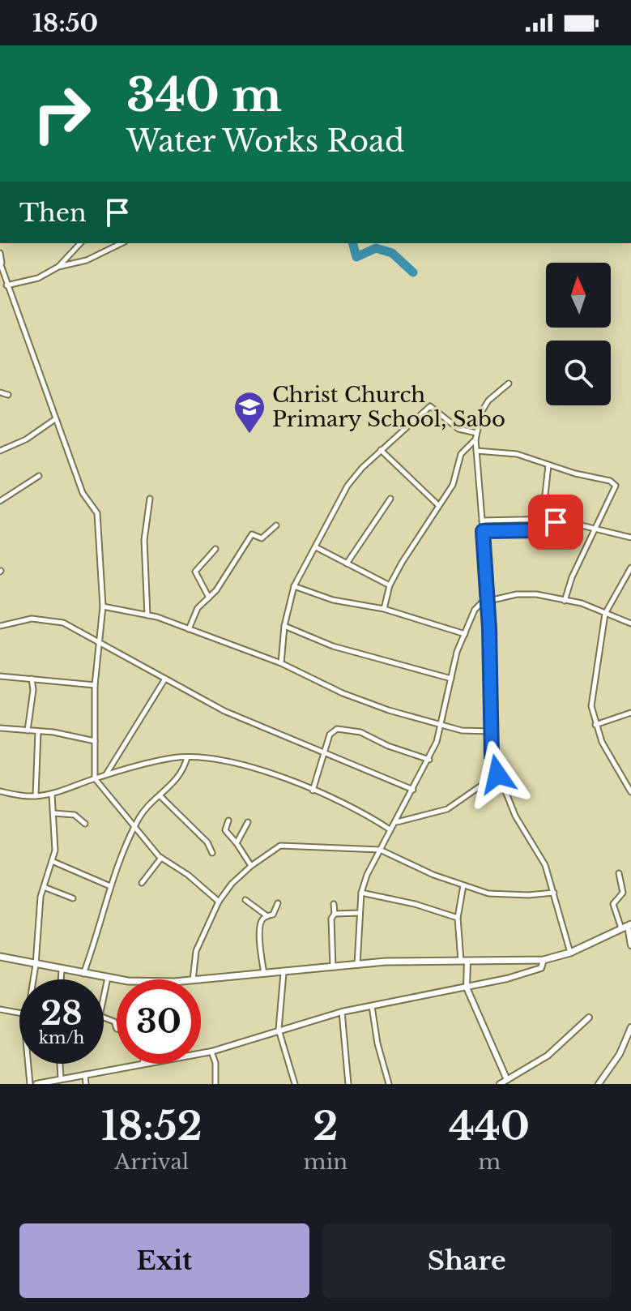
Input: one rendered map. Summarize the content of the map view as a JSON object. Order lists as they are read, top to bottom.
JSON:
{
  "places": {
    "school or university": ["Christ Church Primary School, Sabo"]
  },
  "north": "top",
  "page": {
    "status": "18:50",
    "turn": ["340 m", "Water Works Road"],
    "then": "Then",
    "speed": "28 km/h",
    "limit": "30",
    "eta": [
      "18:52",
      "Arrival",
      "2",
      "min",
      "440",
      "m"
    ],
    "buttons": ["Exit", "Share"]
  }
}
